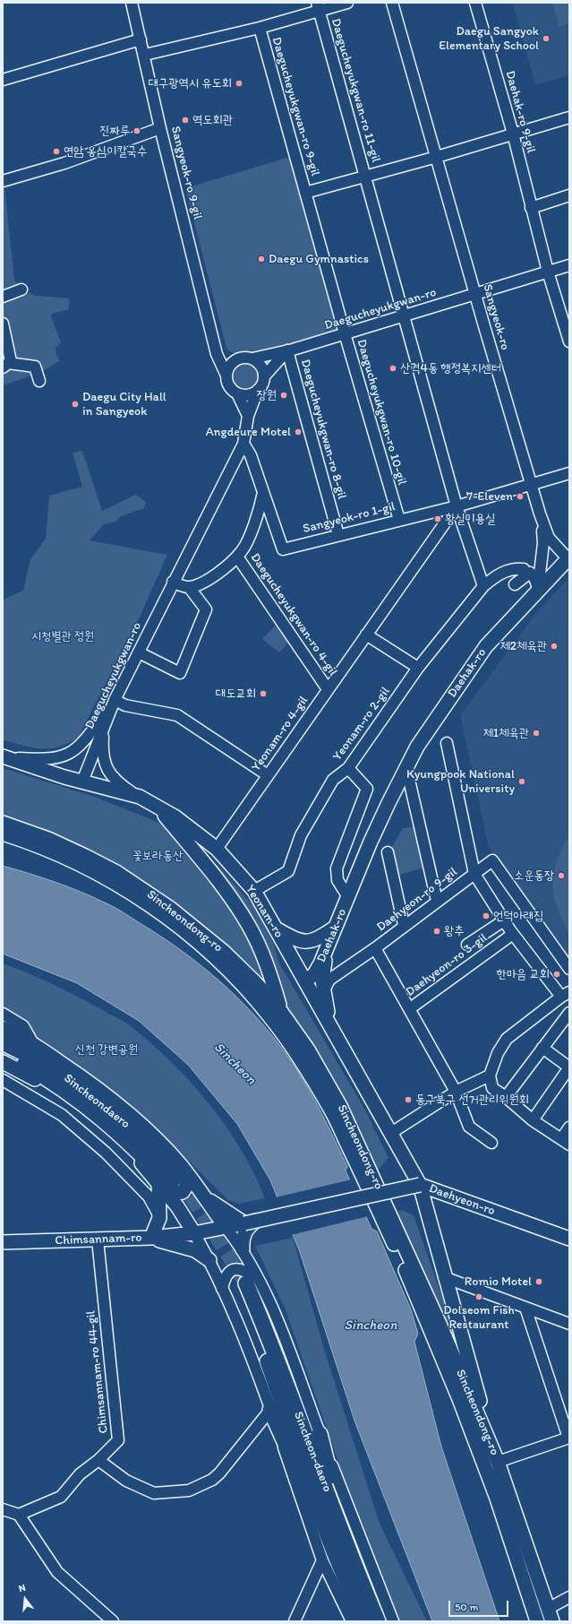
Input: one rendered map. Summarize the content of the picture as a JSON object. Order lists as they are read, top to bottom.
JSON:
{
  "streets": {
    "highway": ["Sincheondaero", "Sincheon-daero"],
    "main road": [
      "Daehak-ro",
      "Yeonam-ro",
      "Sincheondong-ro",
      "Daehyeon-ro",
      "Chimsannam-ro"
    ],
    "street": [
      "Daegucheyukgwan-ro 11-gil",
      "Daegucheyukgwan-ro 9-gil",
      "Daehak-ro 9-gil",
      "Sangyeok-ro 9-gil",
      "Daegucheyukgwan-ro",
      "Sangyeok-ro",
      "Daegucheyukgwan-ro 10-gil",
      "Daegucheyukgwan-ro 8-gil",
      "Sangyeok-ro 1-gil",
      "Daegucheyukgwan-ro 4-gil",
      "Yeonam-ro 2-gil",
      "Yeonam-ro 4-gil",
      "Daehyeon-ro 9-gil",
      "Daehyeon-ro 3-gil",
      "Chimsannam-ro 44-gil"
    ]
  },
  "crossings": [
    ["Daegucheyukgwan-ro 11-gil", "Daegucheyukgwan-ro 9-gil"],
    ["Daegucheyukgwan-ro 11-gil", "Daegucheyukgwan-ro"],
    ["Daegucheyukgwan-ro 11-gil", "Sangyeok-ro 1-gil"],
    ["Daegucheyukgwan-ro 11-gil", "Yeonam-ro 4-gil"],
    ["Daegucheyukgwan-ro 9-gil", "Daegucheyukgwan-ro"],
    ["Daegucheyukgwan-ro 9-gil", "Daegucheyukgwan-ro 10-gil"],
    ["Daehak-ro 9-gil", "Daegucheyukgwan-ro"],
    ["Sangyeok-ro 9-gil", "Daegucheyukgwan-ro"],
    ["Daegucheyukgwan-ro", "Sangyeok-ro"],
    ["Daegucheyukgwan-ro", "Daegucheyukgwan-ro 10-gil"],
    ["Daegucheyukgwan-ro", "Daegucheyukgwan-ro 8-gil"],
    ["Daegucheyukgwan-ro", "Sangyeok-ro 1-gil"],
    ["Daegucheyukgwan-ro", "Yeonam-ro"],
    ["Sangyeok-ro", "Sangyeok-ro 1-gil"],
    ["Sangyeok-ro", "Daehak-ro"],
    ["Daegucheyukgwan-ro 10-gil", "Sangyeok-ro 1-gil"],
    ["Daegucheyukgwan-ro 8-gil", "Sangyeok-ro 1-gil"],
    ["Sangyeok-ro 1-gil", "Yeonam-ro 4-gil"],
    ["Daegucheyukgwan-ro 4-gil", "Yeonam-ro 4-gil"],
    ["Daehak-ro", "Yeonam-ro"],
    ["Yeonam-ro 2-gil", "Yeonam-ro"],
    ["Yeonam-ro 4-gil", "Yeonam-ro"],
    ["Daehyeon-ro 9-gil", "Daehyeon-ro 3-gil"],
    ["Yeonam-ro", "Sincheondong-ro"],
    ["Yeonam-ro", "Daehyeon-ro"],
    ["Daehyeon-ro", "Chimsannam-ro"],
    ["Chimsannam-ro", "Chimsannam-ro 44-gil"]
  ],
  "water": ["Sincheon"],
  "parks": ["시청별관 정원", "꽃보라동산", "신천 강변공원"],
  "places": [
    "Daegu Sangyok Elementary School",
    "대구광역시 유도회",
    "역도회관",
    "진짜루",
    "연암 옹심이칼국수",
    "Daegu Gymnastics",
    "산격4동 행정복지센터",
    "장원",
    "Daegu City Hall in Sangyeok",
    "Angdeure Motel",
    "7-Eleven",
    "황실미용실",
    "제2체육관",
    "대도교회",
    "제1체육관",
    "Kyungpook National University",
    "소운동장",
    "언덕아래집",
    "왕추",
    "한마음 교회",
    "동구북구 선거관리위원회",
    "Romio Motel",
    "Dolseom Fish Restaurant"
  ],
  "scale_bar": "50 m",
  "north": "top"
}
